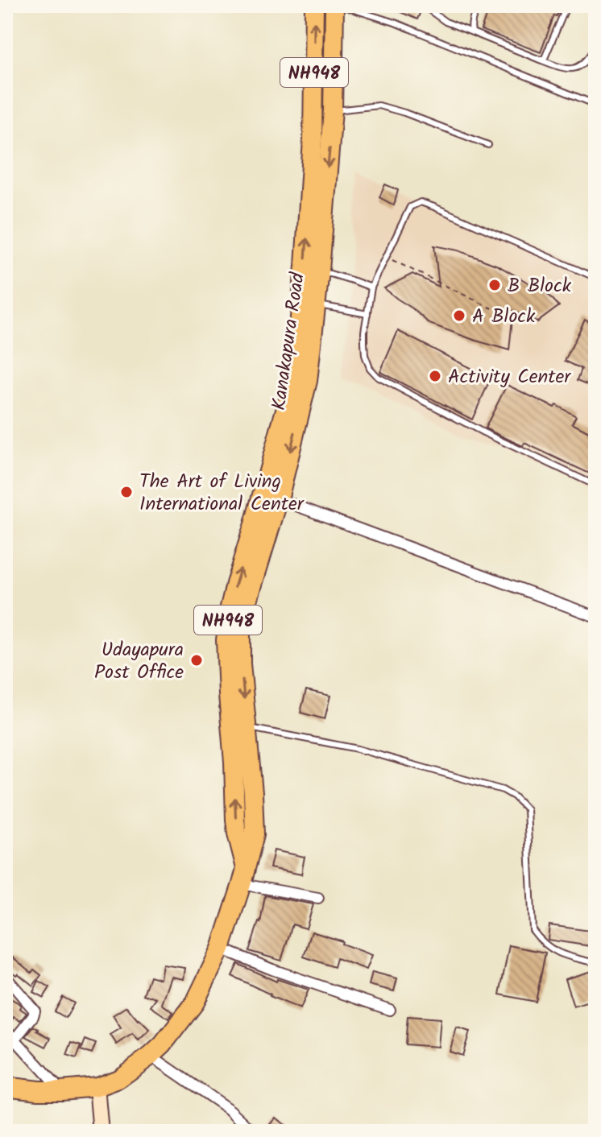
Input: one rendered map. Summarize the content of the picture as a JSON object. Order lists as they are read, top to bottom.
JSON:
{
  "streets": {
    "highway": ["NH948", "Kanakapura Road"]
  },
  "places": [
    "B Block",
    "A Block",
    "Activity Center",
    "The Art of Living International Center",
    "Udayapura Post Office"
  ]
}
